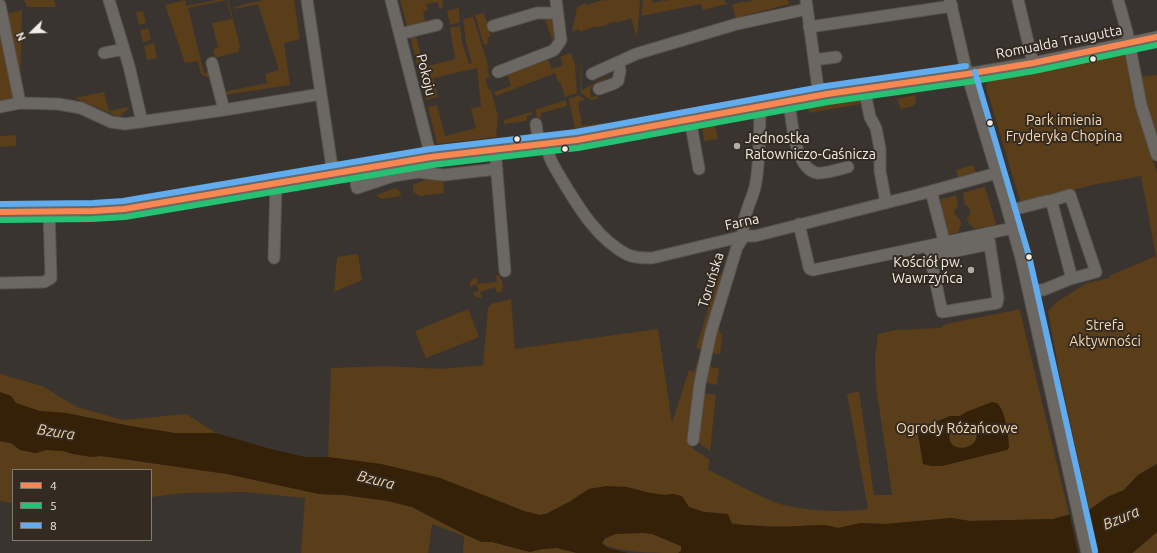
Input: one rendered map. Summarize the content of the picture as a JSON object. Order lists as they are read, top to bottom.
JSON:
{
  "streets": {
    "street": [
      "Romualda Traugutta",
      "Pokoju",
      "Farna",
      "Toruńska"
    ]
  },
  "crossings": [
    ["Romualda Traugutta", "Pokoju"],
    ["Romualda Traugutta", "Farna"],
    ["Romualda Traugutta", "Toruńska"],
    ["Farna", "Toruńska"]
  ],
  "water": ["Bzura"],
  "parks": ["Park imienia Fryderyka Chopina", "Strefa Aktywności", "Ogrody Różańcowe"],
  "places": ["Jednostka Ratowniczo-Gaśnicza", "Kościół pw. Wawrzyńca"],
  "lines": ["transit line 4", "transit line 5", "transit line 8"],
  "legend": ["4", "5", "8"],
  "north": "bottom left"
}
